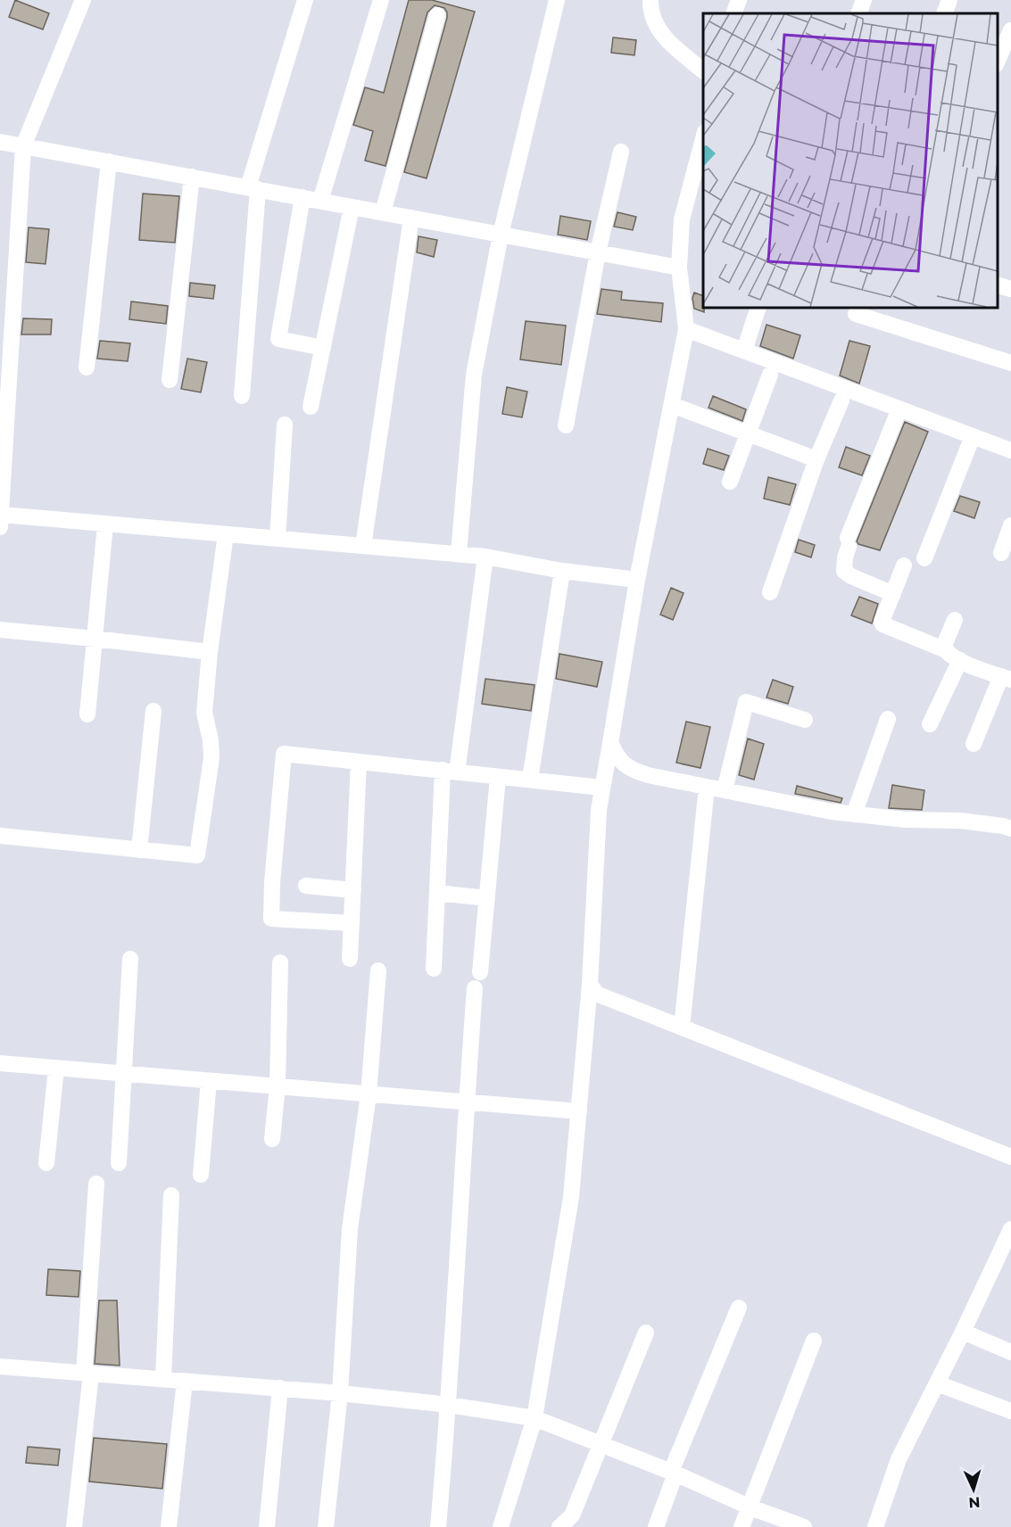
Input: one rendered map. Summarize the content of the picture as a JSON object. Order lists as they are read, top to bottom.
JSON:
{
  "north": "bottom"
}
